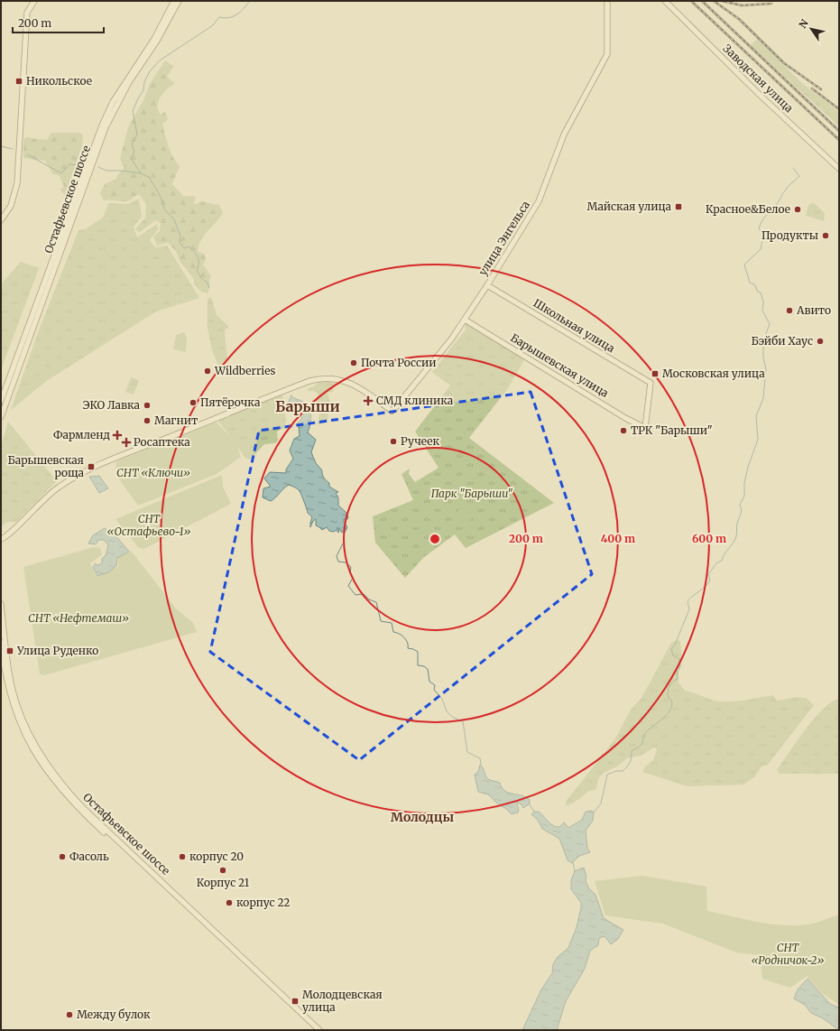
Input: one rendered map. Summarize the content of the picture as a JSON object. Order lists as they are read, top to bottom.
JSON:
{
  "streets": {
    "main road": [
      "Заводская улица",
      "Остафьевское шоссе",
      "улица Энгельса",
      "Школьная улица",
      "Барышевская улица"
    ]
  },
  "crossings": [
    ["улица Энгельса", "Школьная улица"],
    ["улица Энгельса", "Барышевская улица"],
    ["Школьная улица", "Барышевская улица"]
  ],
  "districts": ["Барыши", "Молодцы"],
  "parks": [
    "СНТ «Ключи»",
    "Парк \"Барыши\"",
    "СНТ «Остафьево-1»",
    "СНТ «Нефтемаш»",
    "СНТ «Родничок-2»"
  ],
  "places": {
    "transit": [
      "Никольское",
      "Майская улица",
      "Московская улица",
      "Барышевская роща",
      "Улица Руденко",
      "Молодцевская улица"
    ],
    "other": [
      "Красное&Белое",
      "Продукты",
      "Авито",
      "Бэйби Хаус",
      "Почта России",
      "Wildberries",
      "Пятёрочка",
      "ЭКО Лавка",
      "Магнит",
      "ТРК \"Барыши\"",
      "Ручеек",
      "Фасоль",
      "корпус 20",
      "Корпус 21",
      "корпус 22",
      "Между булок"
    ],
    "health": ["СМД клиника", "Фармленд", "Росаптека"]
  },
  "scale_bar": "200 m",
  "north": "top left",
  "rings": ["200 m", "400 m", "600 m"]
}
